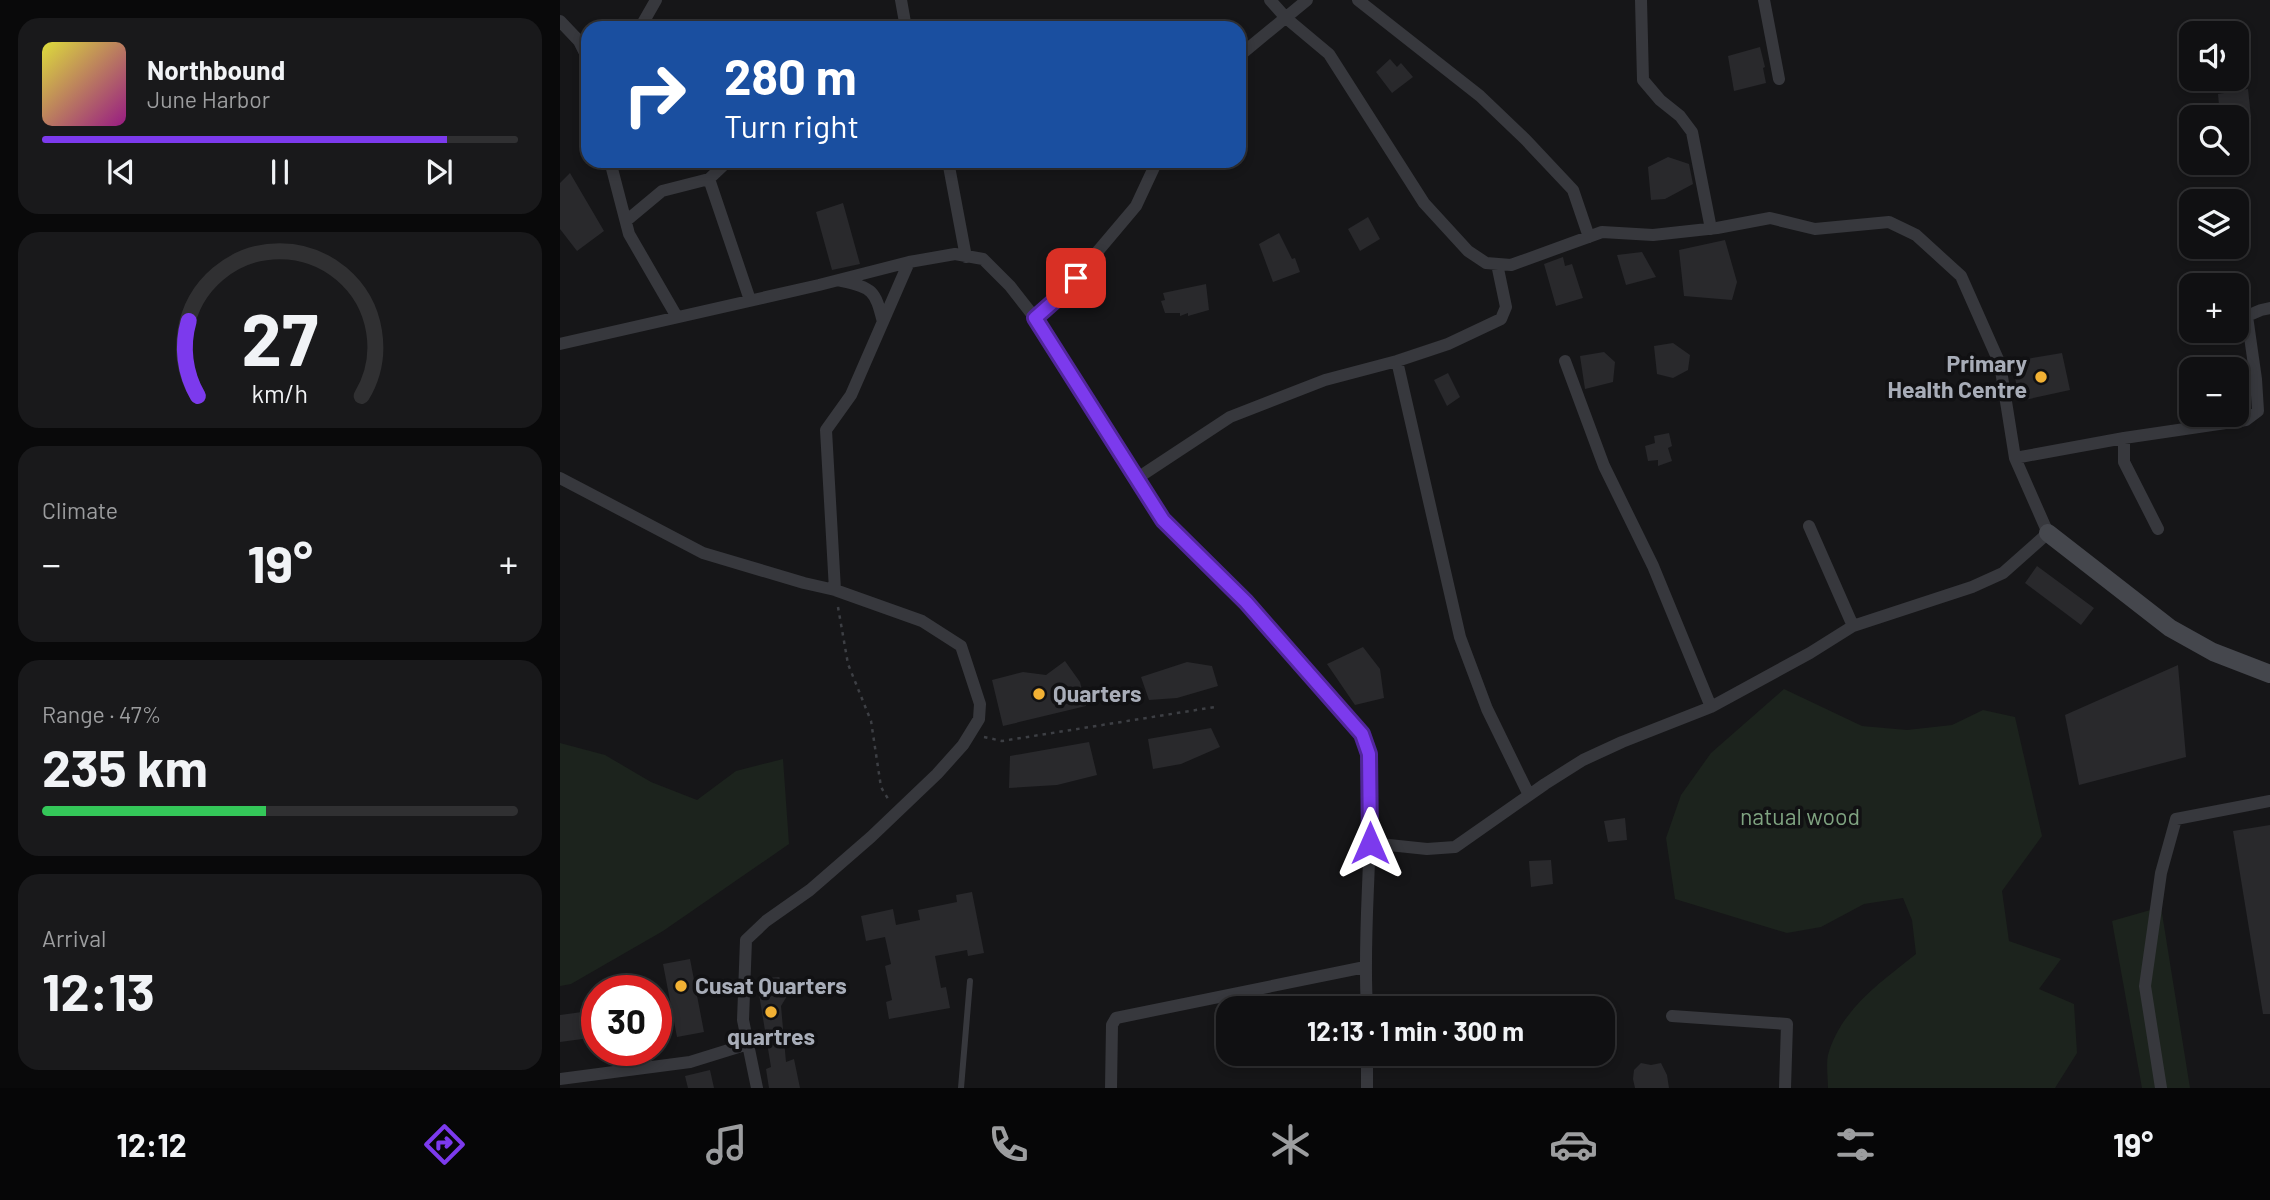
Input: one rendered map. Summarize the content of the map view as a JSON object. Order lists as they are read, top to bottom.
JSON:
{
  "parks": ["natual wood"],
  "places": [
    "Primary Health Centre",
    "Quarters",
    "Cusat Quarters",
    "quartres"
  ],
  "page": {
    "map_buttons": ["+", "−"],
    "turn": ["280 m", "Turn right"],
    "song": ["Northbound", "June Harbor"],
    "tile": [
      "Climate",
      ["Range · 47%", "235 km"],
      ["Arrival", "12:13"]
    ],
    "heat": ["−", "19°", "+"],
    "limit": "30",
    "trip": "12:13 · 1 min · 300 m",
    "tabs": ["12:12", "19°"],
    "gauge": ["27", "km/h"]
  }
}
